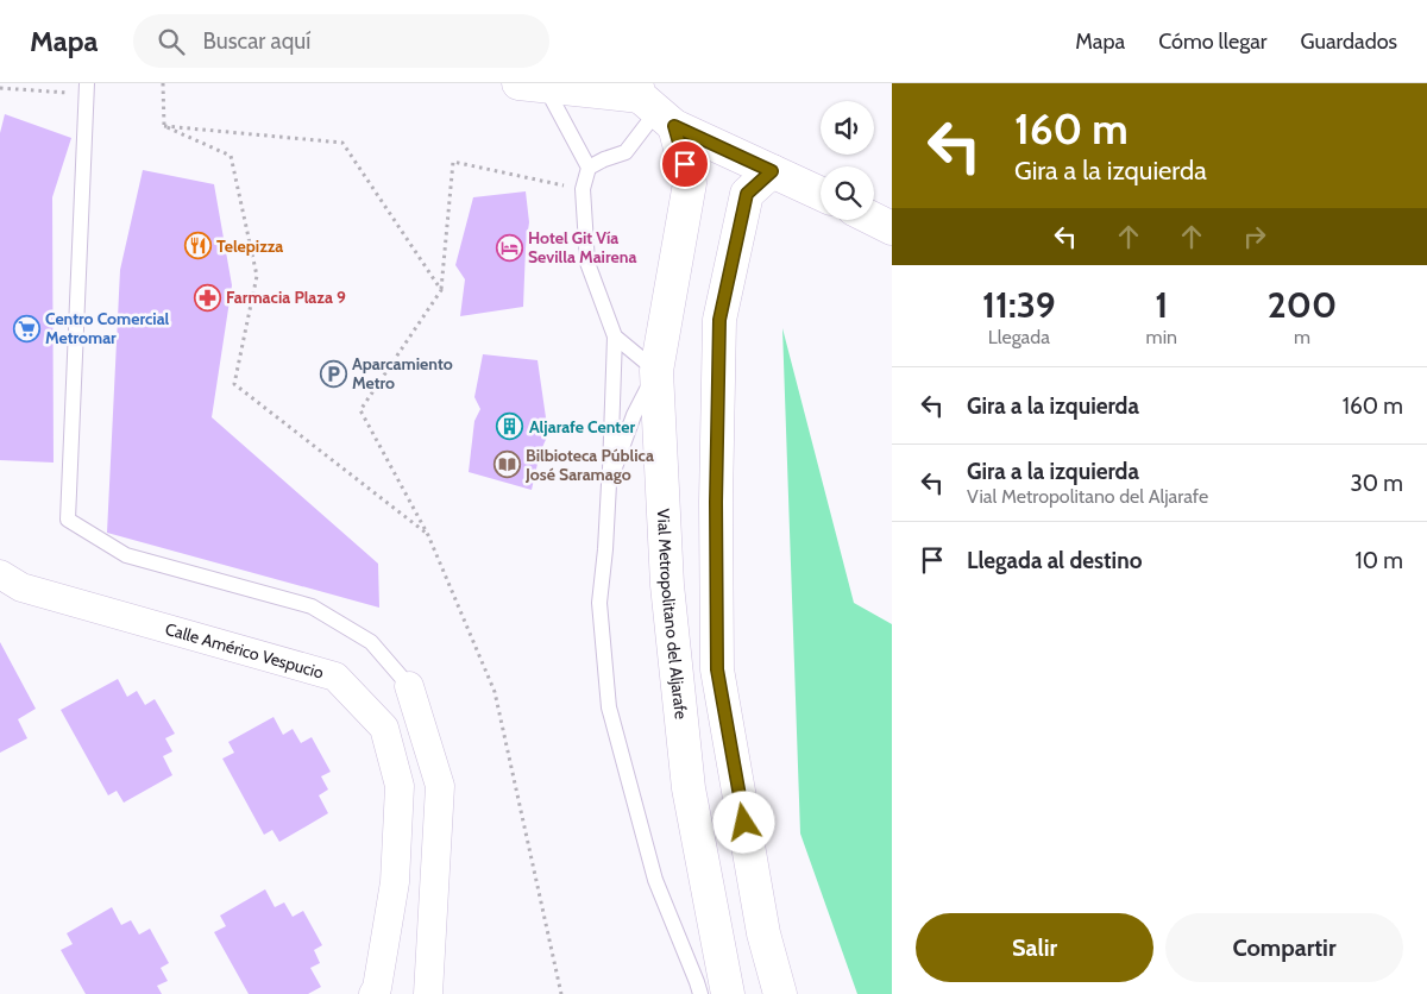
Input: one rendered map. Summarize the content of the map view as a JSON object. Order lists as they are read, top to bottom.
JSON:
{
  "streets": {
    "main road": ["Vial Metropolitano del Aljarafe"],
    "street": ["Calle Américo Vespucio"]
  },
  "places": {
    "restaurant": ["Telepizza"],
    "hotel": ["Hotel Git Vía Sevilla Mairena"],
    "pharmacy": ["Farmacia Plaza 9"],
    "supermarket": ["Centro Comercial Metromar"],
    "parking": ["Aparcamiento Metro"],
    "building": ["Aljarafe Center"],
    "library": ["Bilbioteca Pública José Saramago"]
  },
  "page": {
    "header": "Mapa",
    "search": "Buscar aquí",
    "nav": ["Mapa", "Cómo llegar", "Guardados"],
    "turn": ["160 m", "Gira a la izquierda"],
    "eta": [
      "11:39",
      "Llegada",
      "1",
      "min",
      "200",
      "m"
    ],
    "list": [
      {
        "name": "Gira a la izquierda",
        "value": "160 m"
      },
      {
        "name": "Gira a la izquierda",
        "note": "Vial Metropolitano del Aljarafe",
        "value": "30 m"
      },
      {
        "name": "Llegada al destino",
        "value": "10 m"
      }
    ],
    "buttons": ["Salir", "Compartir"]
  }
}
